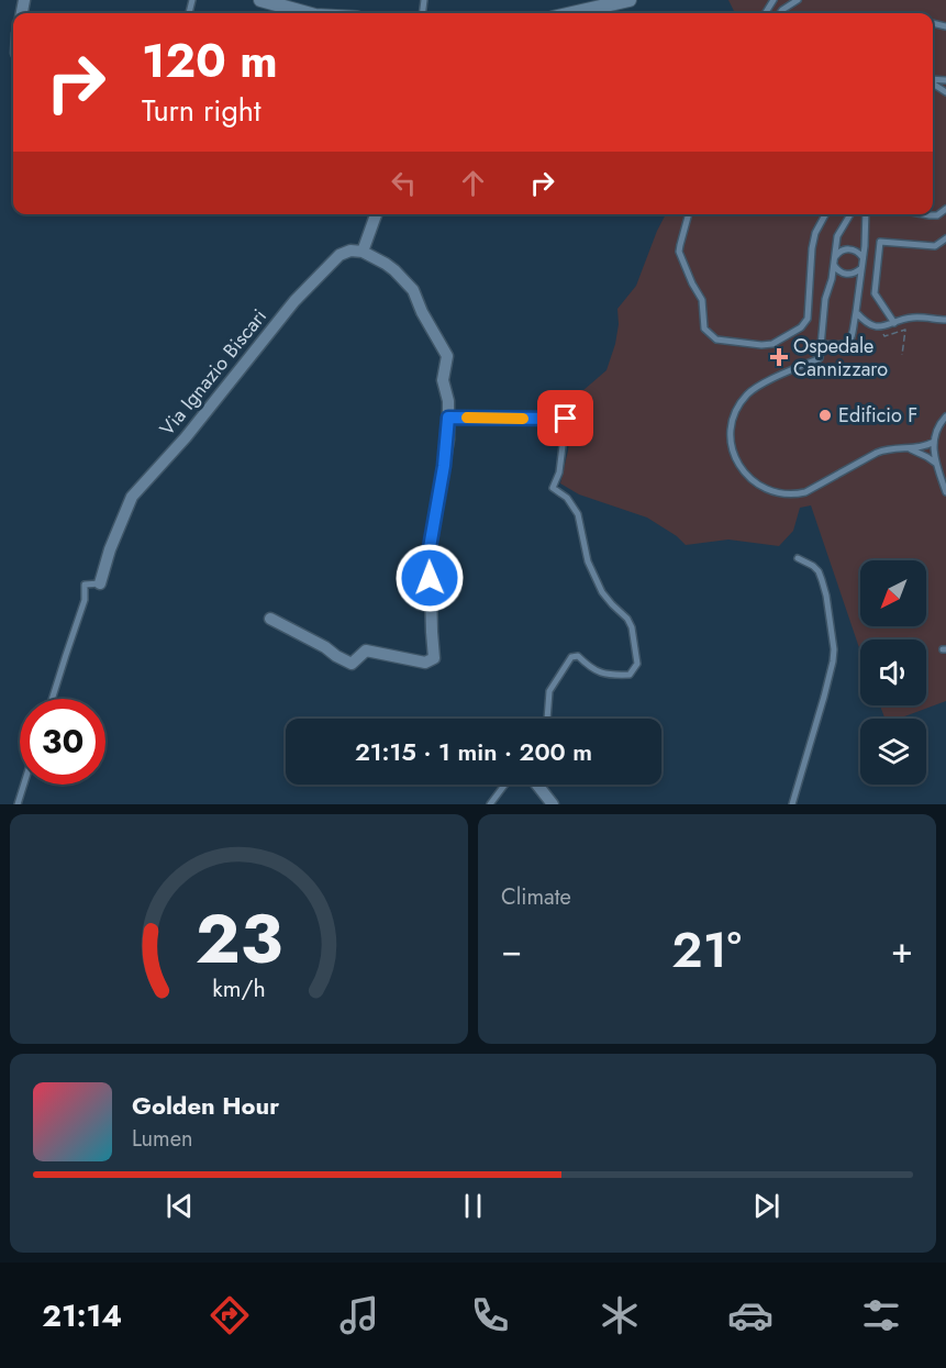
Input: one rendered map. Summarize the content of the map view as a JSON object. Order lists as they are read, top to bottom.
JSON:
{
  "streets": {
    "street": ["Via Ignazio Biscari"]
  },
  "places": {
    "health": ["Ospedale Cannizzaro"],
    "other": ["Edificio F"]
  },
  "north": "bottom left",
  "page": {
    "turn": ["120 m", "Turn right"],
    "limit": "30",
    "trip": "21:15 · 1 min · 200 m",
    "tile": "Climate",
    "heat": ["−", "21°", "+"],
    "song": ["Golden Hour", "Lumen"],
    "tabs": "21:14",
    "gauge": ["23", "km/h"]
  }
}
